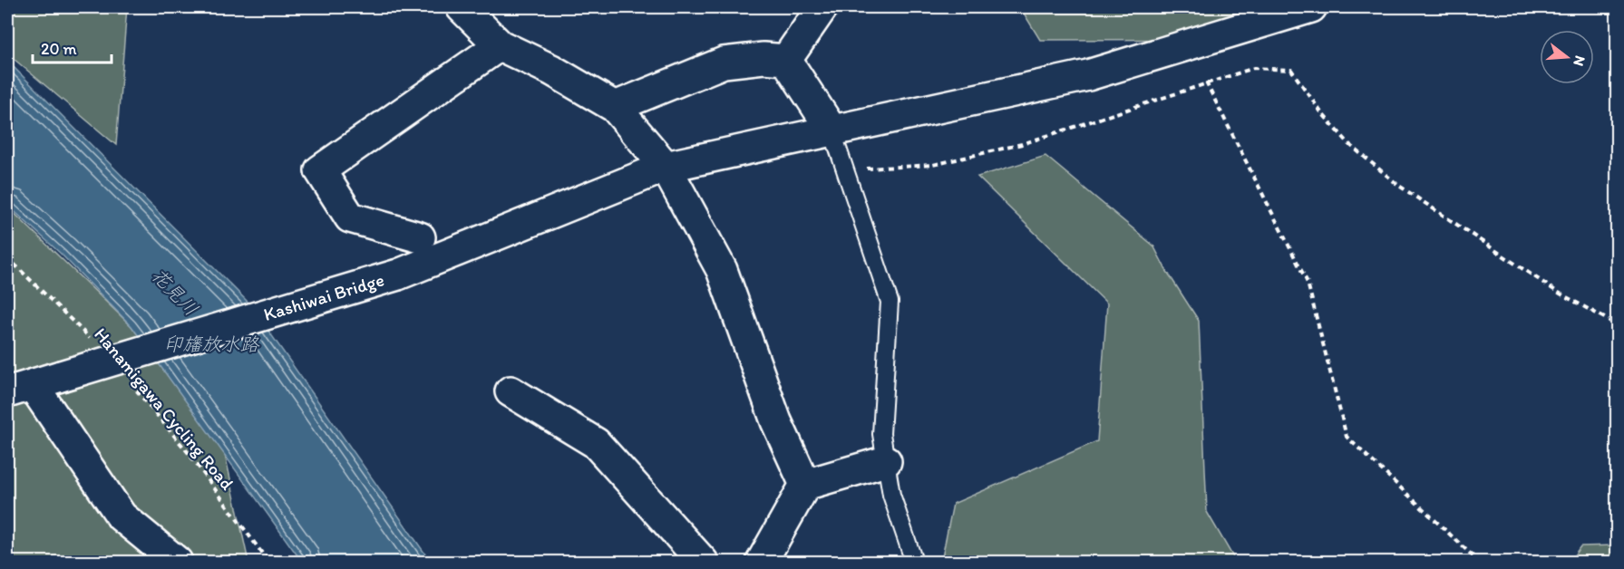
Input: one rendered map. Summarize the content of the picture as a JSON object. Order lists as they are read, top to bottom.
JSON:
{
  "streets": {
    "street": ["Kashiwai Bridge"],
    "path": ["Hanamigawa Cycling Road"]
  },
  "water": ["花見川", "印旛放水路"],
  "scale_bar": "20 m",
  "north": "right"
}
